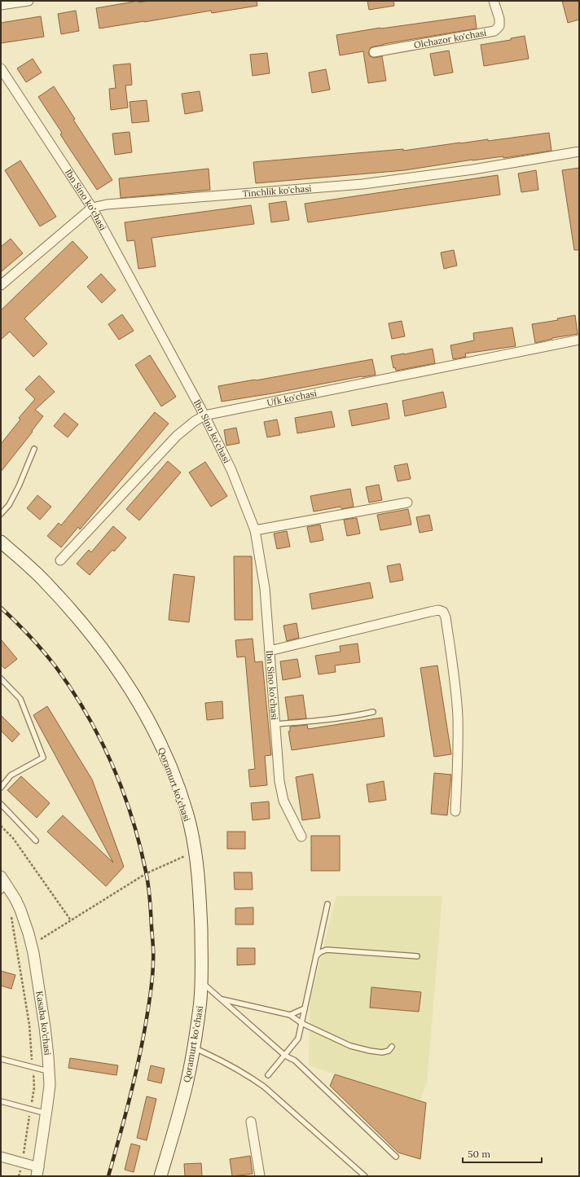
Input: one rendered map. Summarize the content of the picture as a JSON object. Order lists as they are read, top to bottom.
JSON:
{
  "streets": {
    "main road": ["Qoramurt koʻchasi"],
    "street": [
      "Olchazor ko'chasi",
      "Tinchlik ko'chasi",
      "Ibn Sino ko'chasi",
      "Ufk ko'chasi",
      "Kasaba ko'chasi"
    ]
  },
  "crossings": [
    ["Tinchlik ko'chasi", "Ibn Sino ko'chasi"],
    ["Ibn Sino ko'chasi", "Ufk ko'chasi"]
  ],
  "scale_bar": "50 m"
}
